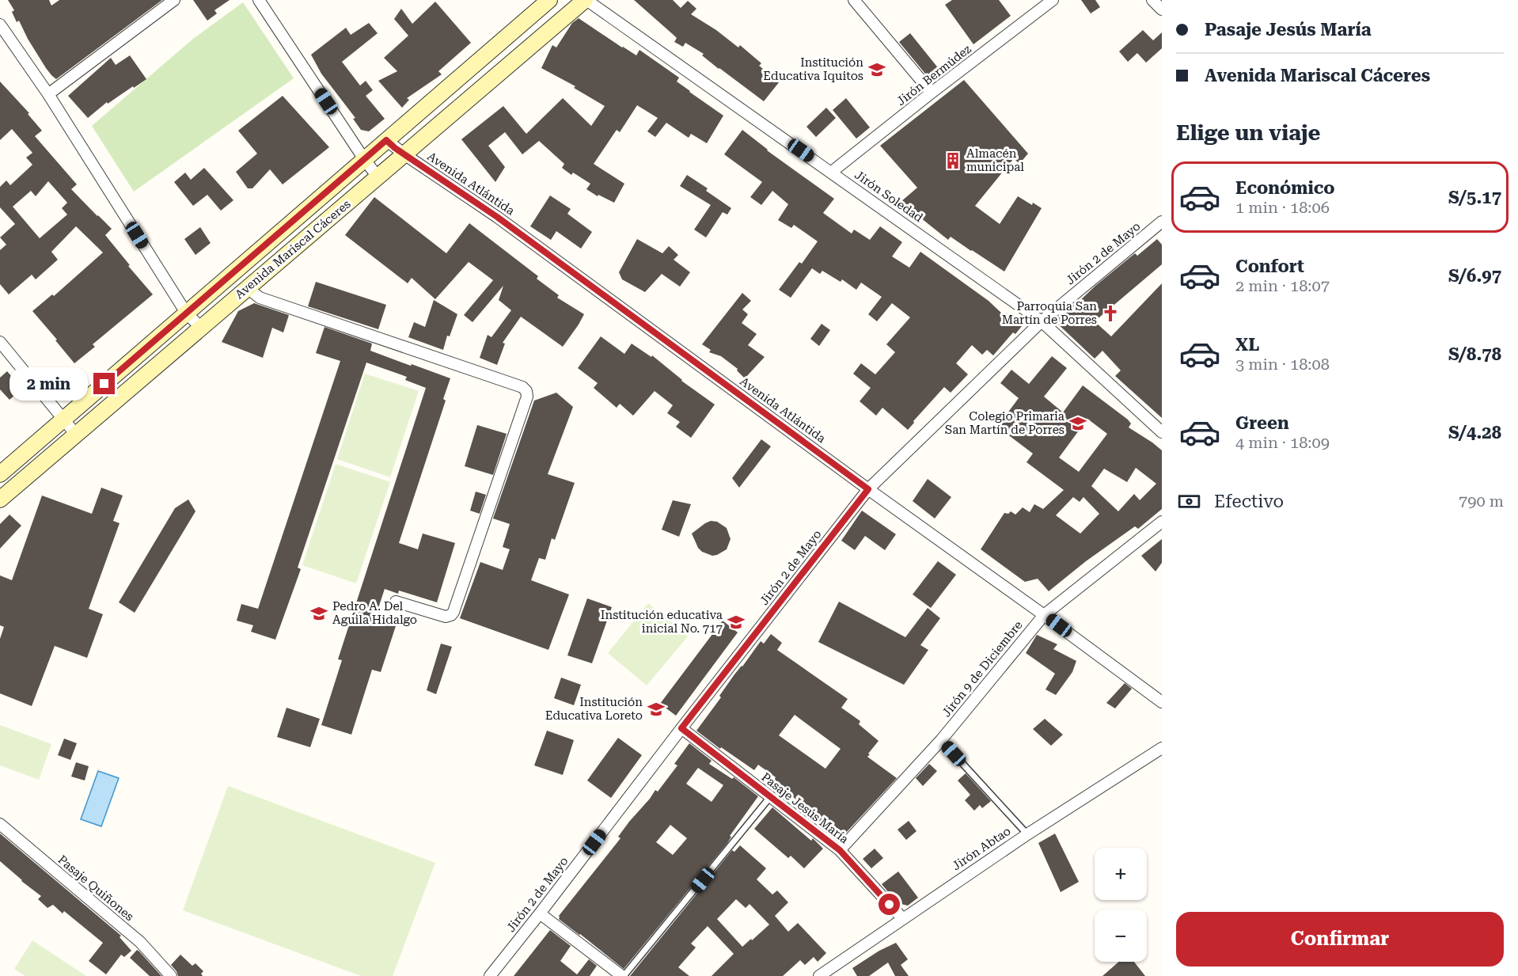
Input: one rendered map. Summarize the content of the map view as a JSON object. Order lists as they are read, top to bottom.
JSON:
{
  "streets": {
    "main road": ["Avenida Mariscal Cáceres"],
    "street": [
      "Jirón Bermúdez",
      "Avenida Atlántida",
      "Jirón Soledad",
      "Jirón 2 de Mayo",
      "Jirón 9 de Diciembre",
      "Pasaje Jesús María",
      "Jirón Abtao",
      "Pasaje Quiñones"
    ]
  },
  "crossings": [
    ["Jirón Bermúdez", "Jirón Soledad"],
    ["Avenida Atlántida", "Avenida Mariscal Cáceres"],
    ["Avenida Atlántida", "Jirón 2 de Mayo"],
    ["Avenida Atlántida", "Jirón 9 de Diciembre"],
    ["Jirón Soledad", "Avenida Mariscal Cáceres"],
    ["Jirón Soledad", "Jirón 2 de Mayo"],
    ["Jirón 2 de Mayo", "Pasaje Jesús María"],
    ["Jirón 9 de Diciembre", "Pasaje Jesús María"],
    ["Pasaje Jesús María", "Jirón Abtao"]
  ],
  "places": {
    "school or university": [
      "Institución Educativa Iquitos",
      "Colegio Primaria San Martín de Porres",
      "Pedro A. Del Aguila Hidalgo",
      "Institución educativa inicial No. 717",
      "Institución Educativa Loreto"
    ],
    "building": ["Almacén municipal"],
    "church": ["Parroquia San Martín de Porres"]
  },
  "page": {
    "banner": ["Pasaje Jesús María", "Avenida Mariscal Cáceres"],
    "heading": "Elige un viaje",
    "list": [
      {
        "name": "Económico",
        "note": "1 min · 18:06",
        "value": "S/5.17"
      },
      {
        "name": "Confort",
        "note": "2 min · 18:07",
        "value": "S/6.97"
      },
      {
        "name": "XL",
        "note": "3 min · 18:08",
        "value": "S/8.78"
      },
      {
        "name": "Green",
        "note": "4 min · 18:09",
        "value": "S/4.28"
      }
    ],
    "bubble": "2 min",
    "pay": ["Efectivo", "790 m"],
    "map_buttons": ["+", "−"],
    "buttons": "Confirmar"
  }
}
